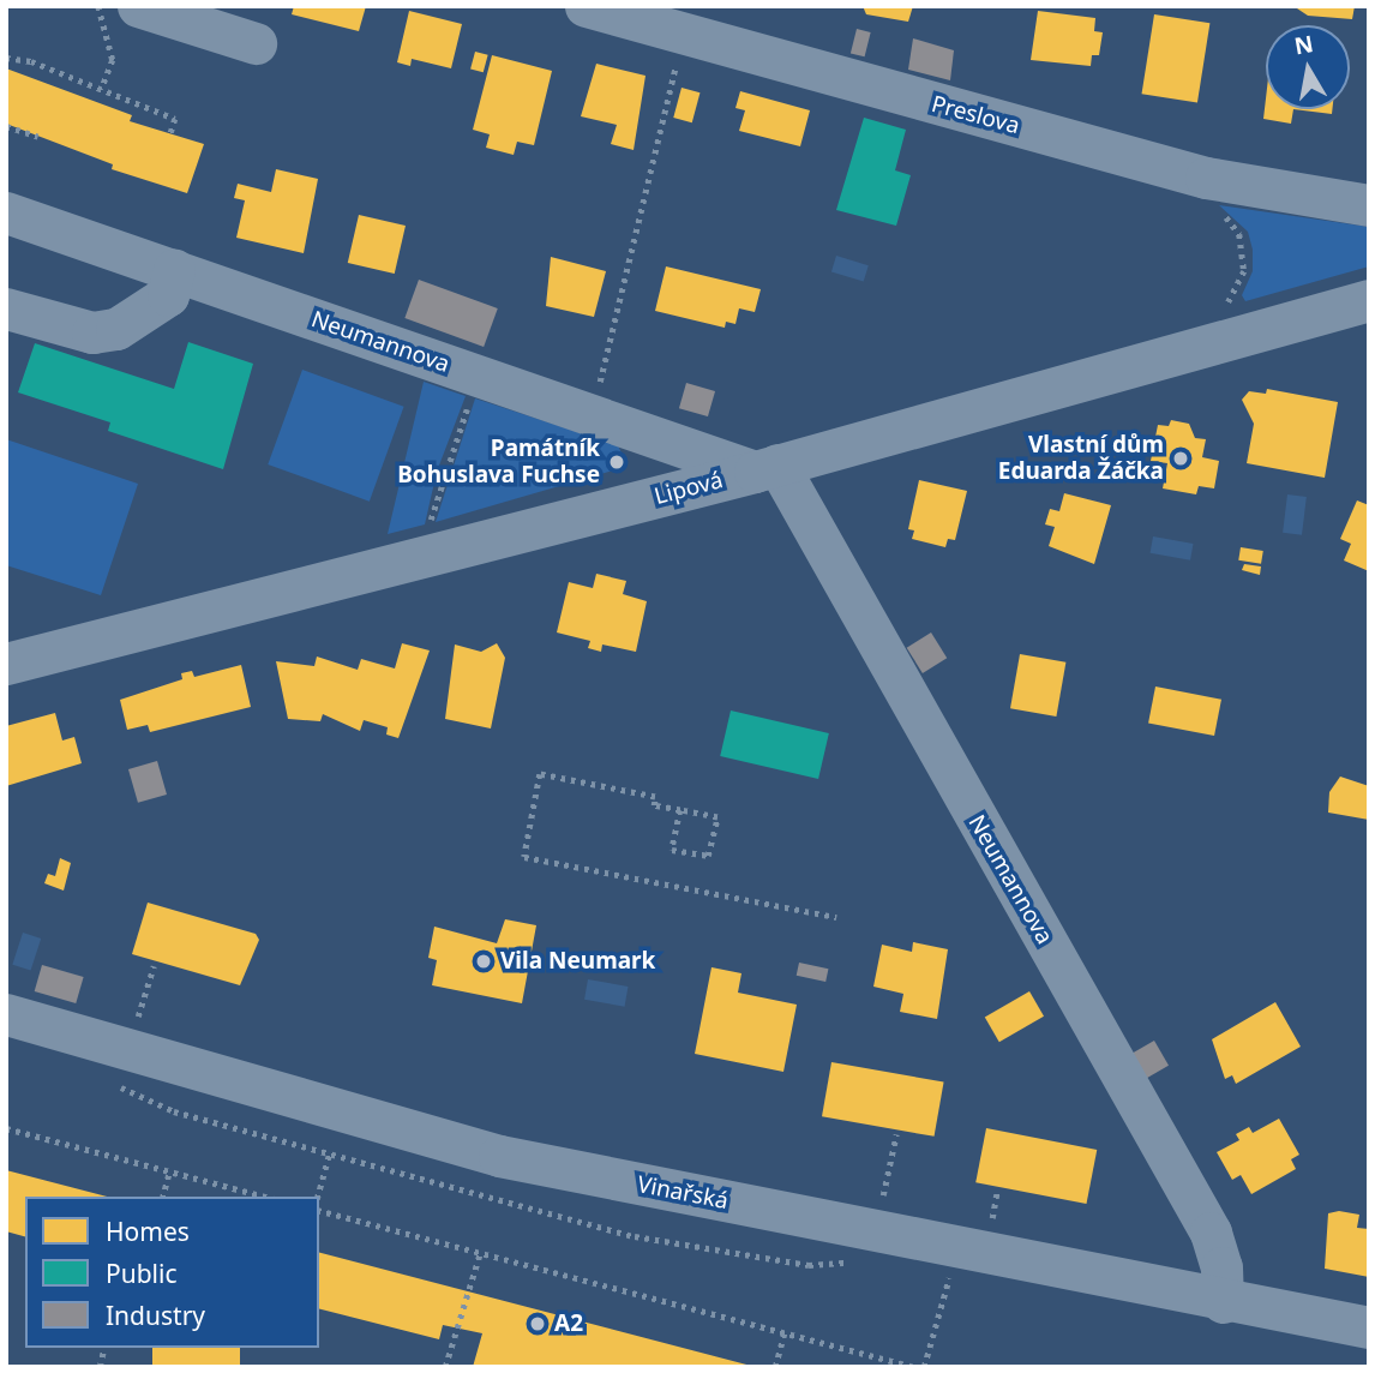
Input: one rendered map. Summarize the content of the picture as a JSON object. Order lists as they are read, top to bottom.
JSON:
{
  "streets": {
    "street": [
      "Preslova",
      "Neumannova",
      "Lipová",
      "Vinařská"
    ]
  },
  "crossings": [
    ["Neumannova", "Lipová"],
    ["Neumannova", "Vinařská"]
  ],
  "places": [
    "Vlastní dům Eduarda Žáčka",
    "Památník Bohuslava Fuchse",
    "Vila Neumark",
    "A2"
  ],
  "legend": ["Homes", "Public", "Industry"],
  "north": "top"
}
